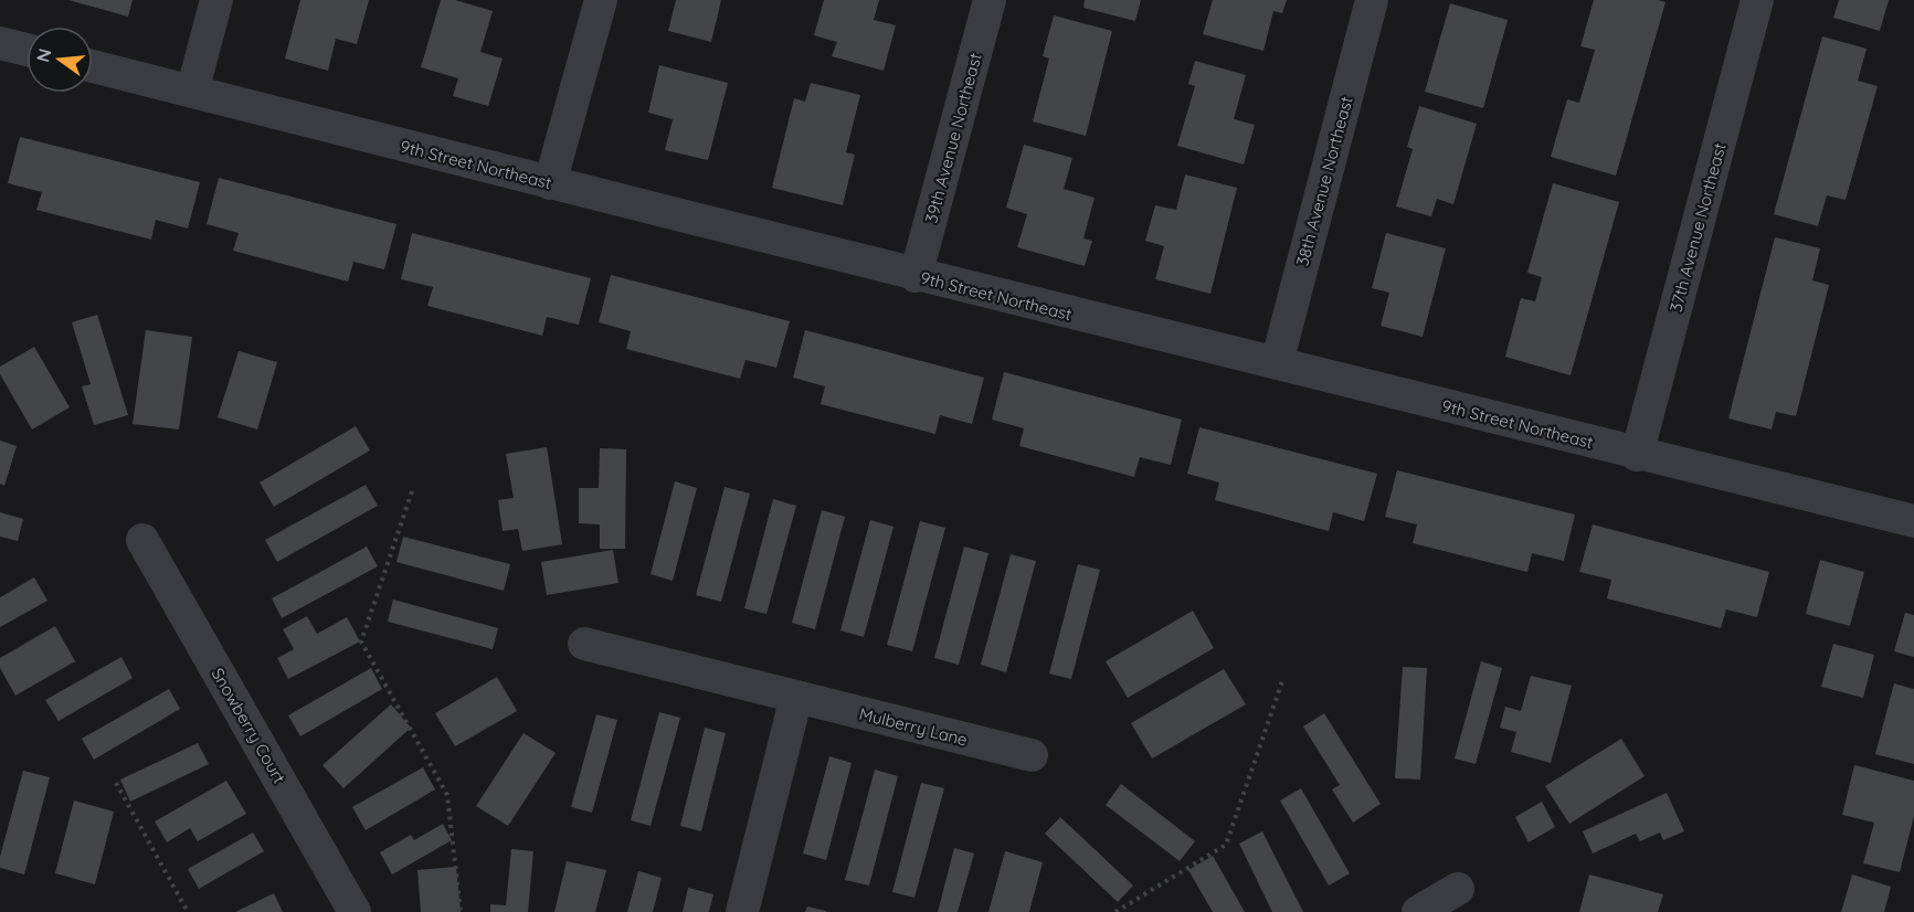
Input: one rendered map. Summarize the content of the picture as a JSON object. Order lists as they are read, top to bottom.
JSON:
{
  "streets": {
    "street": [
      "39th Avenue Northeast",
      "9th Street Northeast",
      "38th Avenue Northeast",
      "37th Avenue Northeast",
      "Snowberry Court",
      "Mulberry Lane"
    ]
  },
  "crossings": [
    ["39th Avenue Northeast", "9th Street Northeast"],
    ["9th Street Northeast", "38th Avenue Northeast"],
    ["9th Street Northeast", "37th Avenue Northeast"]
  ],
  "north": "left"
}
